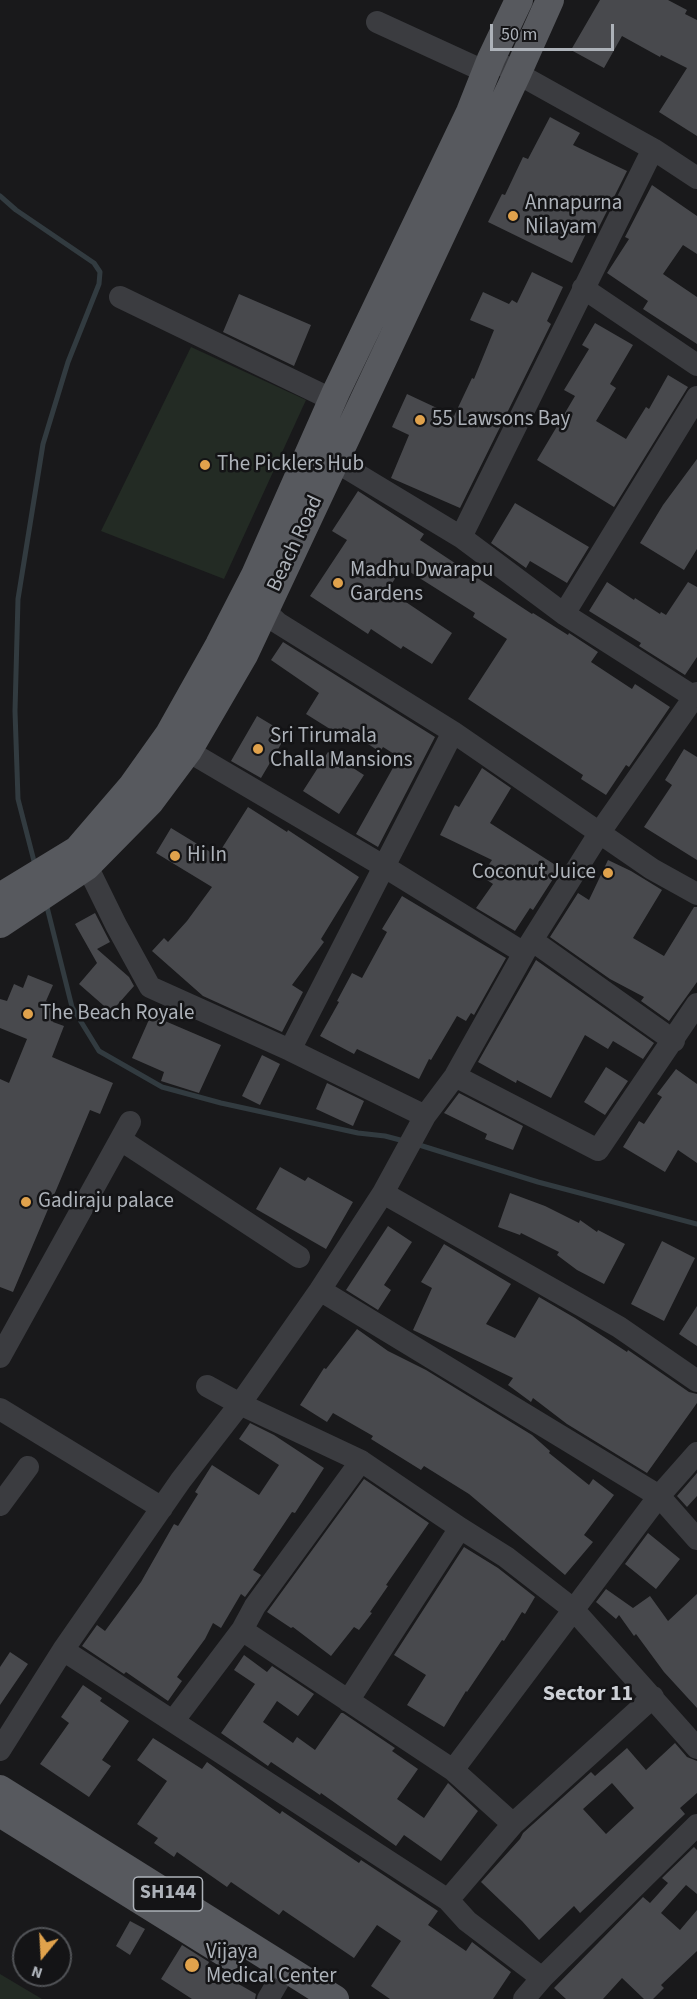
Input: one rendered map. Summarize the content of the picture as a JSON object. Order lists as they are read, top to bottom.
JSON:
{
  "streets": {
    "main road": ["Beach Road", "SH144"]
  },
  "districts": ["Sector 11"],
  "places": [
    "Annapurna Nilayam",
    "55 Lawsons Bay",
    "The Picklers Hub",
    "Madhu Dwarapu Gardens",
    "Sri Tirumala Challa Mansions",
    "Hi In",
    "Coconut Juice",
    "The Beach Royale",
    "Gadiraju palace",
    "Vijaya Medical Center"
  ],
  "scale_bar": "50 m",
  "north": "bottom"
}
